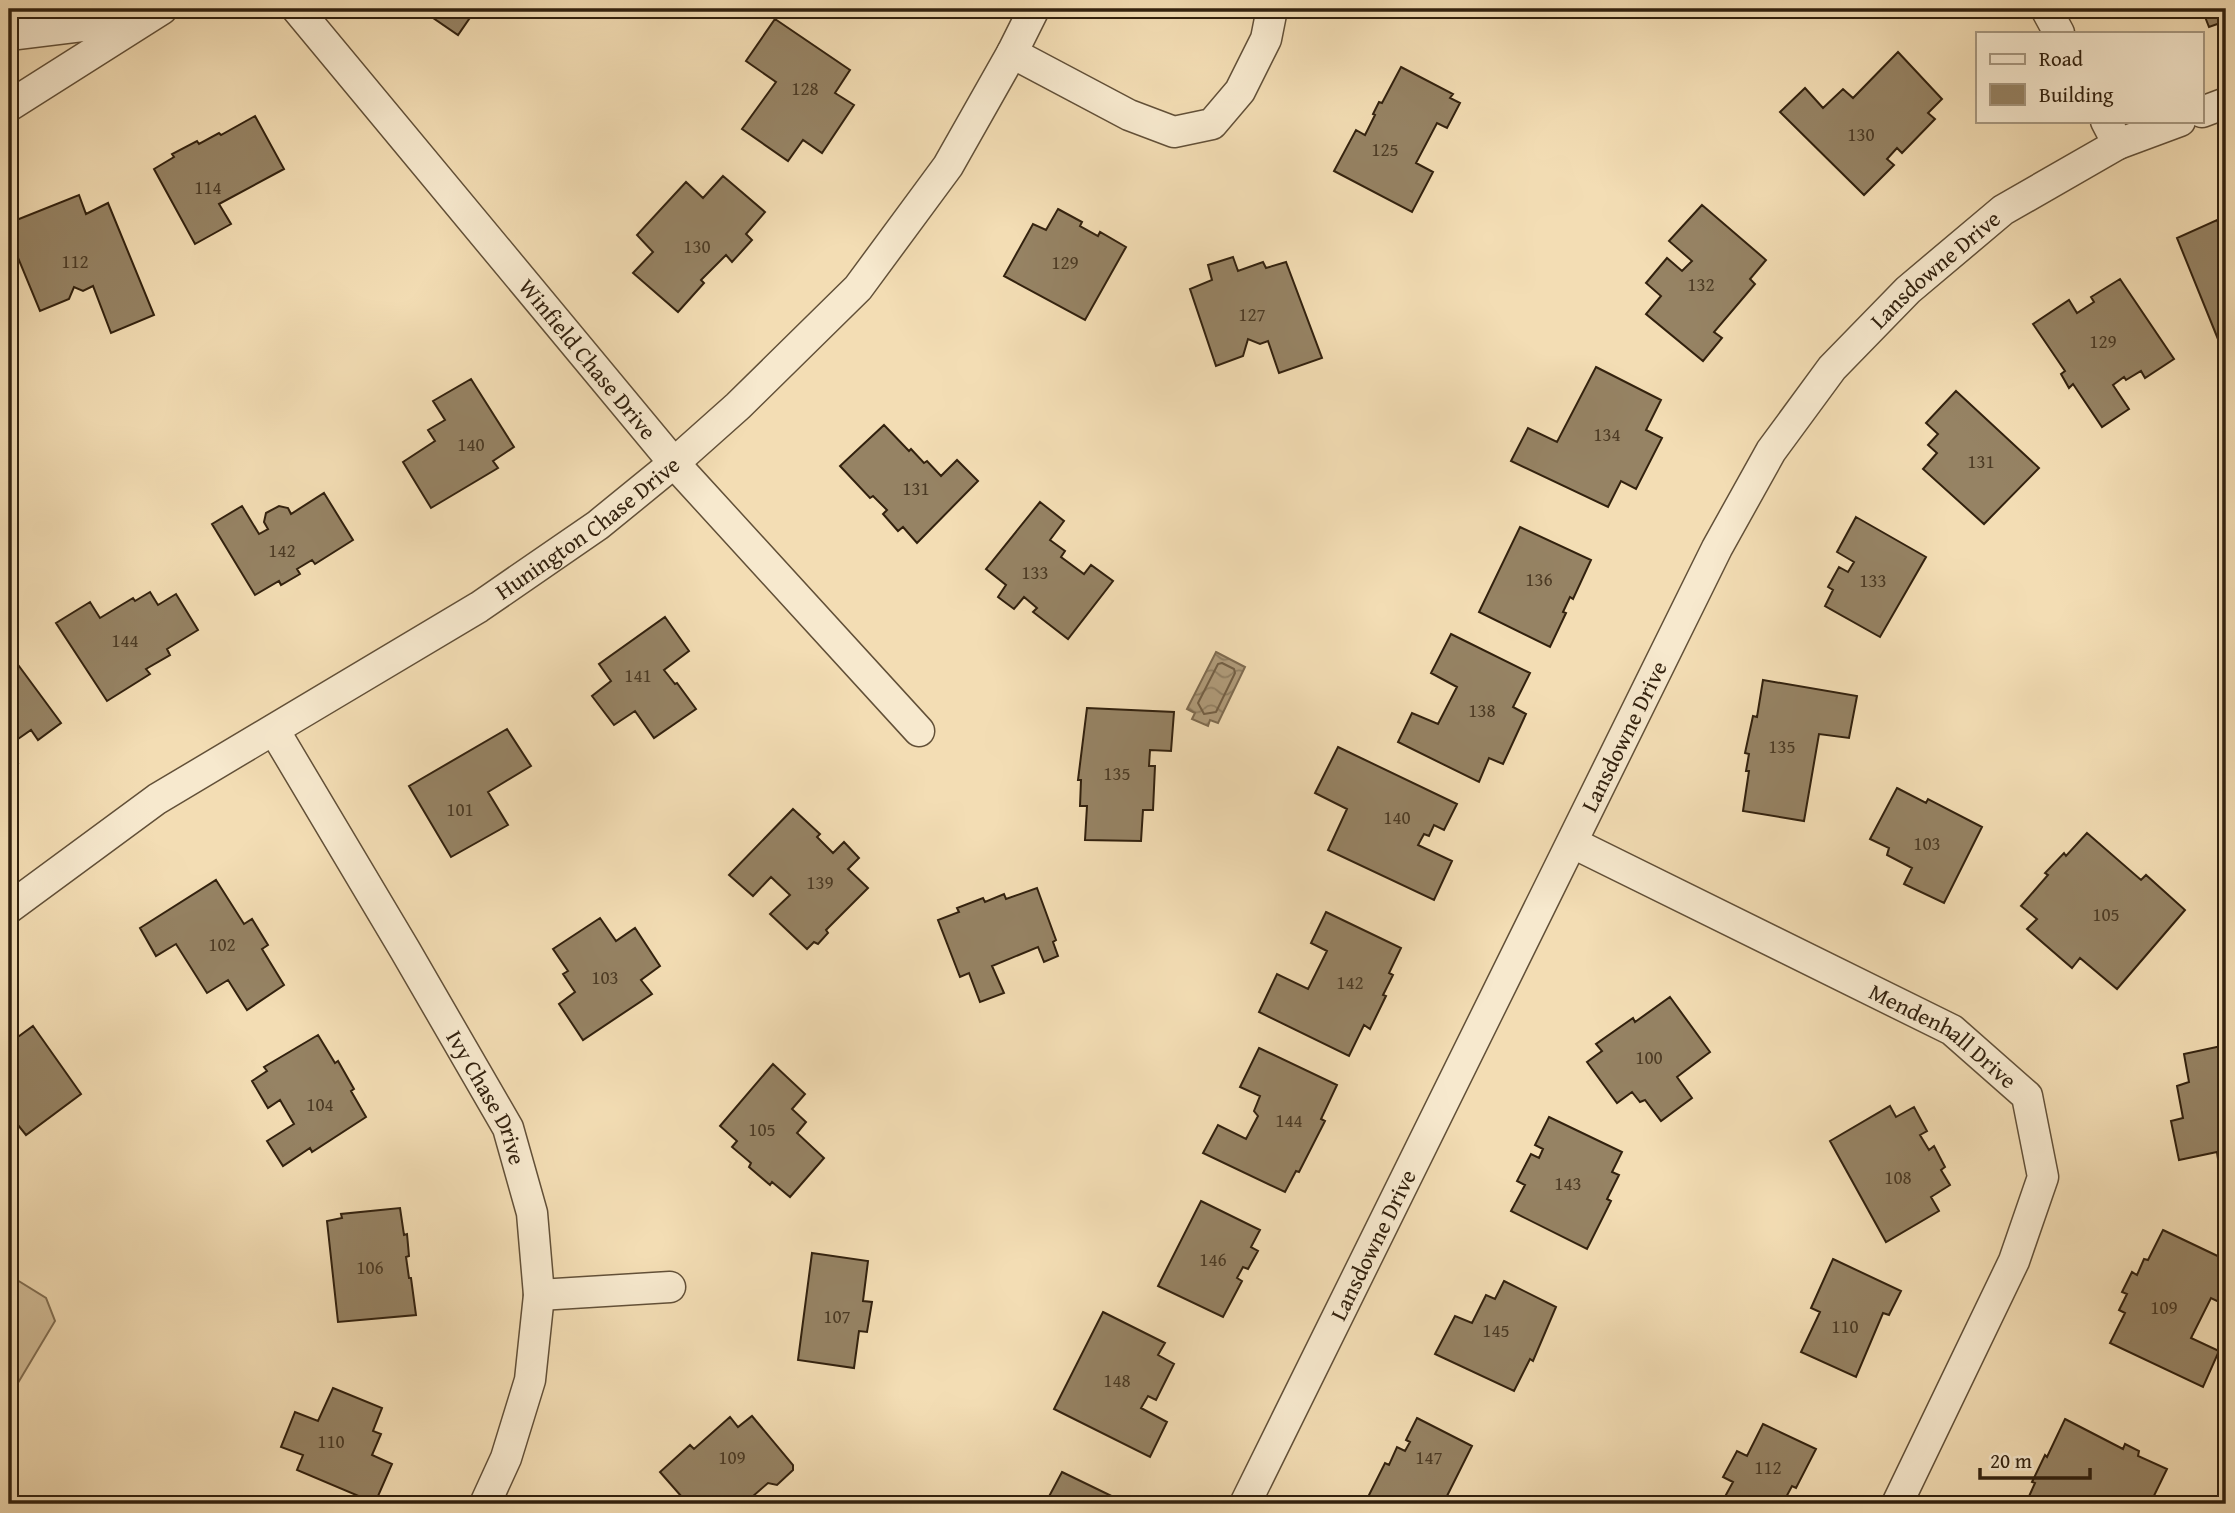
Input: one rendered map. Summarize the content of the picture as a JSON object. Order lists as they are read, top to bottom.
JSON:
{
  "streets": {
    "street": [
      "Lansdowne Drive",
      "Winfield Chase Drive",
      "Hunington Chase Drive",
      "Mendenhall Drive",
      "Ivy Chase Drive"
    ]
  },
  "crossings": [
    ["Lansdowne Drive", "Mendenhall Drive"],
    ["Winfield Chase Drive", "Hunington Chase Drive"],
    ["Hunington Chase Drive", "Ivy Chase Drive"]
  ],
  "house_numbers": [
    "128",
    "130",
    "125",
    "114",
    "130",
    "112",
    "129",
    "132",
    "127",
    "129",
    "134",
    "140",
    "131",
    "131",
    "142",
    "133",
    "136",
    "133",
    "144",
    "141",
    "138",
    "135",
    "135",
    "101",
    "140",
    "103",
    "139",
    "105",
    "102",
    "103",
    "142",
    "100",
    "104",
    "144",
    "105",
    "108",
    "143",
    "146",
    "106",
    "109",
    "107",
    "110",
    "145",
    "148",
    "110",
    "109",
    "147",
    "112"
  ],
  "legend": ["Road", "Building"],
  "scale_bar": "20 m"
}
